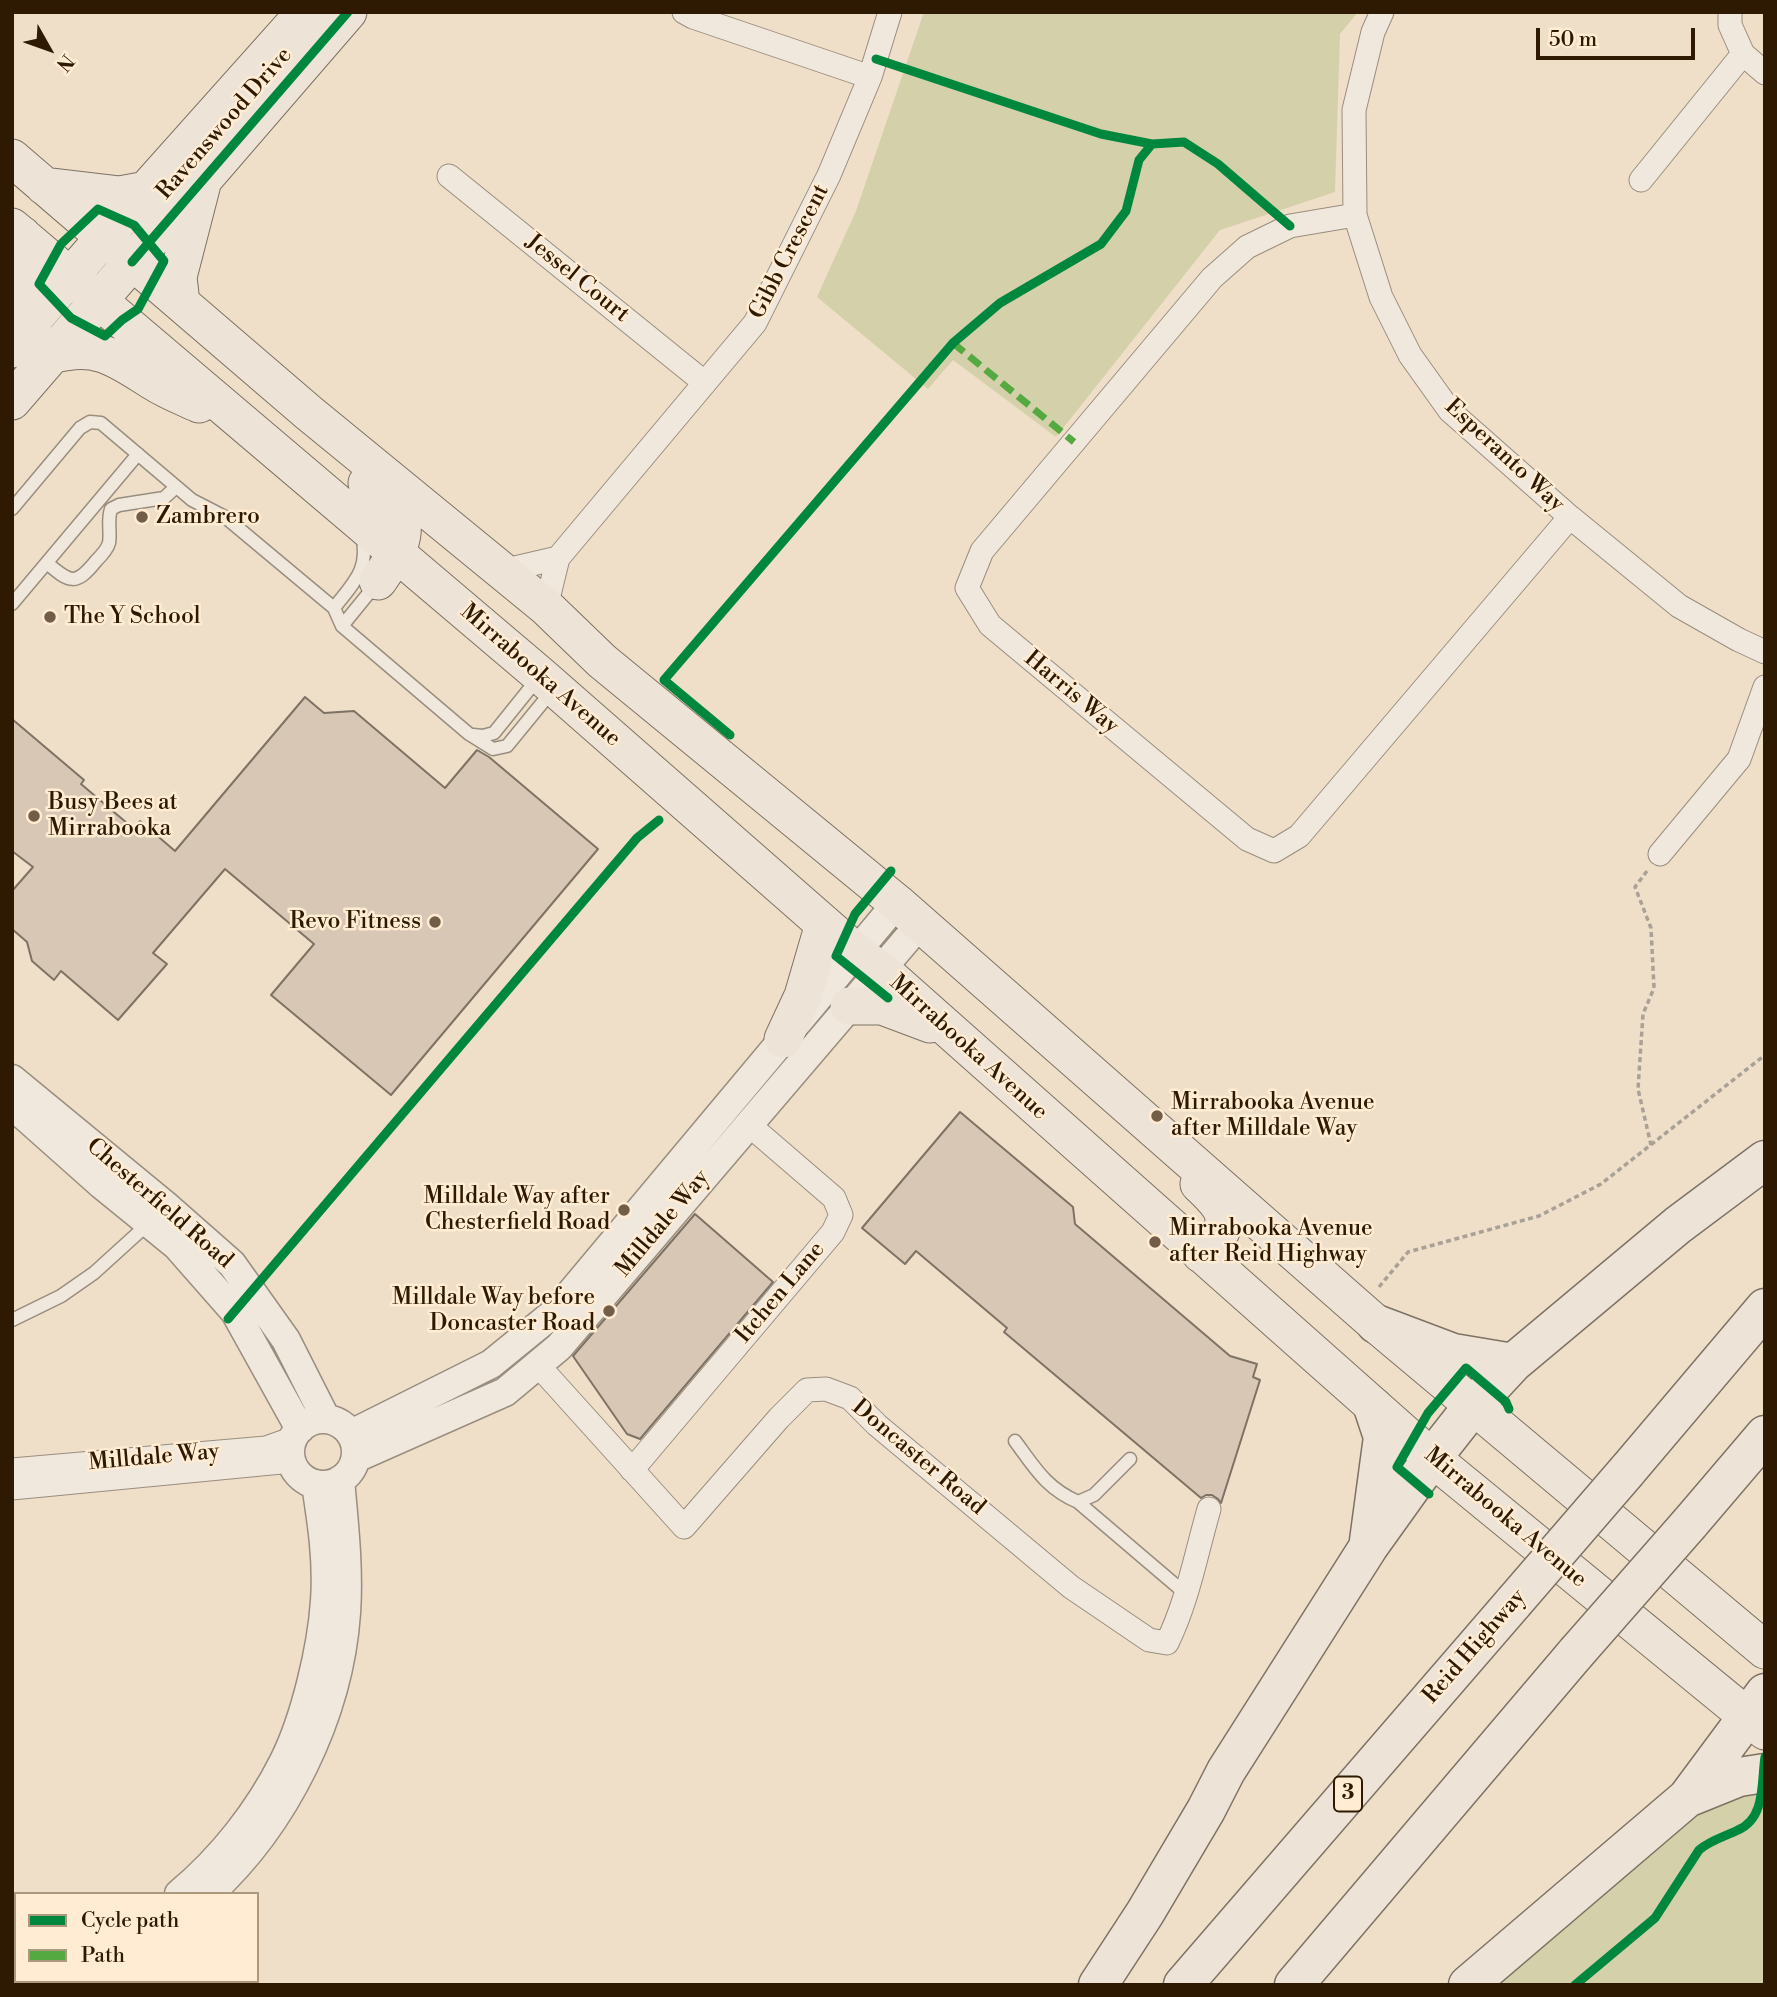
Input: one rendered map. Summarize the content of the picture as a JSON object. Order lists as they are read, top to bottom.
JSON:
{
  "streets": {
    "highway": ["Reid Highway", "3"],
    "main road": ["Ravenswood Drive", "Mirrabooka Avenue"],
    "street": [
      "Gibb Crescent",
      "Jessel Court",
      "Esperanto Way",
      "Harris Way",
      "Chesterfield Road",
      "Milldale Way",
      "Itchen Lane",
      "Doncaster Road"
    ]
  },
  "crossings": [
    ["Ravenswood Drive", "Mirrabooka Avenue"],
    ["Gibb Crescent", "Jessel Court"],
    ["Esperanto Way", "Harris Way"],
    ["Mirrabooka Avenue", "Milldale Way"],
    ["Chesterfield Road", "Milldale Way"],
    ["Milldale Way", "Itchen Lane"],
    ["Milldale Way", "Doncaster Road"],
    ["Itchen Lane", "Doncaster Road"]
  ],
  "places": [
    "Zambrero",
    "The Y School",
    "Busy Bees at Mirrabooka",
    "Revo Fitness",
    "Mirrabooka Avenue after Milldale Way",
    "Milldale Way after Chesterfield Road",
    "Mirrabooka Avenue after Reid Highway",
    "Milldale Way before Doncaster Road"
  ],
  "legend": ["Cycle path", "Path"],
  "scale_bar": "50 m",
  "north": "bottom right"
}
